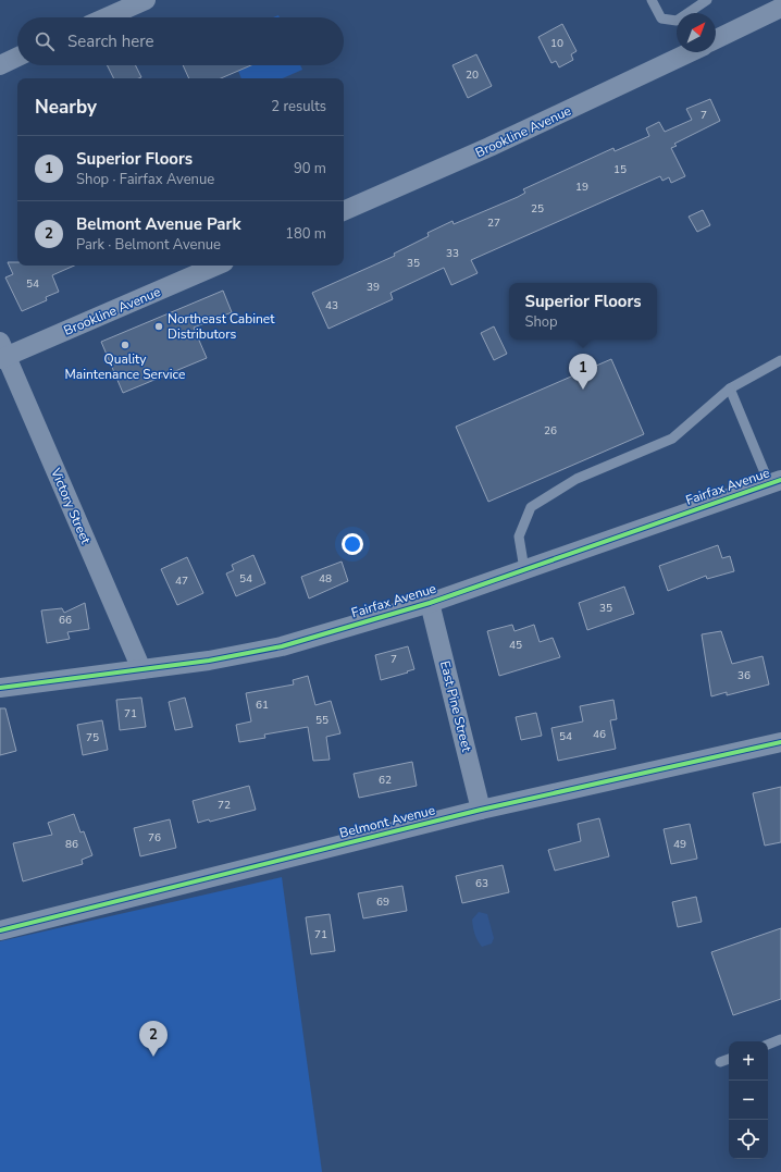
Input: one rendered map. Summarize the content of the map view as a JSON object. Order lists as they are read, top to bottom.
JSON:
{
  "streets": {
    "street": [
      "Brookline Avenue",
      "Fairfax Avenue",
      "Victory Street",
      "East Pine Street",
      "Belmont Avenue"
    ]
  },
  "crossings": [
    ["Brookline Avenue", "Victory Street"],
    ["Fairfax Avenue", "Victory Street"],
    ["Fairfax Avenue", "East Pine Street"],
    ["East Pine Street", "Belmont Avenue"]
  ],
  "places": ["Northeast Cabinet Distributors", "Quality Maintenance Service"],
  "house_numbers": [
    "10",
    "20",
    "7",
    "15",
    "19",
    "25",
    "27",
    "33",
    "35",
    "54",
    "39",
    "43",
    "26",
    "54",
    "48",
    "47",
    "35",
    "66",
    "45",
    "7",
    "36",
    "61",
    "71",
    "55",
    "46",
    "54",
    "75",
    "62",
    "72",
    "76",
    "86",
    "49",
    "63",
    "69",
    "71"
  ],
  "north": "top right",
  "page": {
    "search": "Search here",
    "heading": ["Nearby", "2 results"],
    "list": [
      {
        "mark": "1",
        "name": "Superior Floors",
        "note": "Shop · Fairfax Avenue",
        "value": "90 m"
      },
      {
        "mark": "2",
        "name": "Belmont Avenue Park",
        "note": "Park · Belmont Avenue",
        "value": "180 m"
      }
    ],
    "popup": ["Superior Floors", "Shop"],
    "pins": ["1", "2"],
    "map_buttons": ["+", "−"]
  }
}
